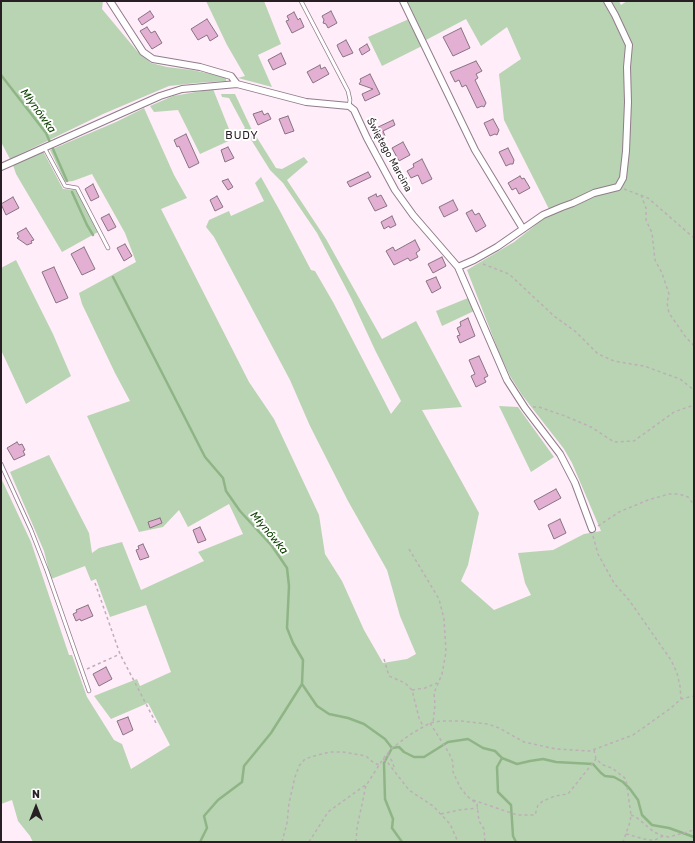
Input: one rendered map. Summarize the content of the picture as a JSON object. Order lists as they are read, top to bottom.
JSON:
{
  "streets": {
    "street": ["Świętego Marcina"]
  },
  "districts": ["BUDY"],
  "water": ["Młynówka"],
  "north": "top"
}
